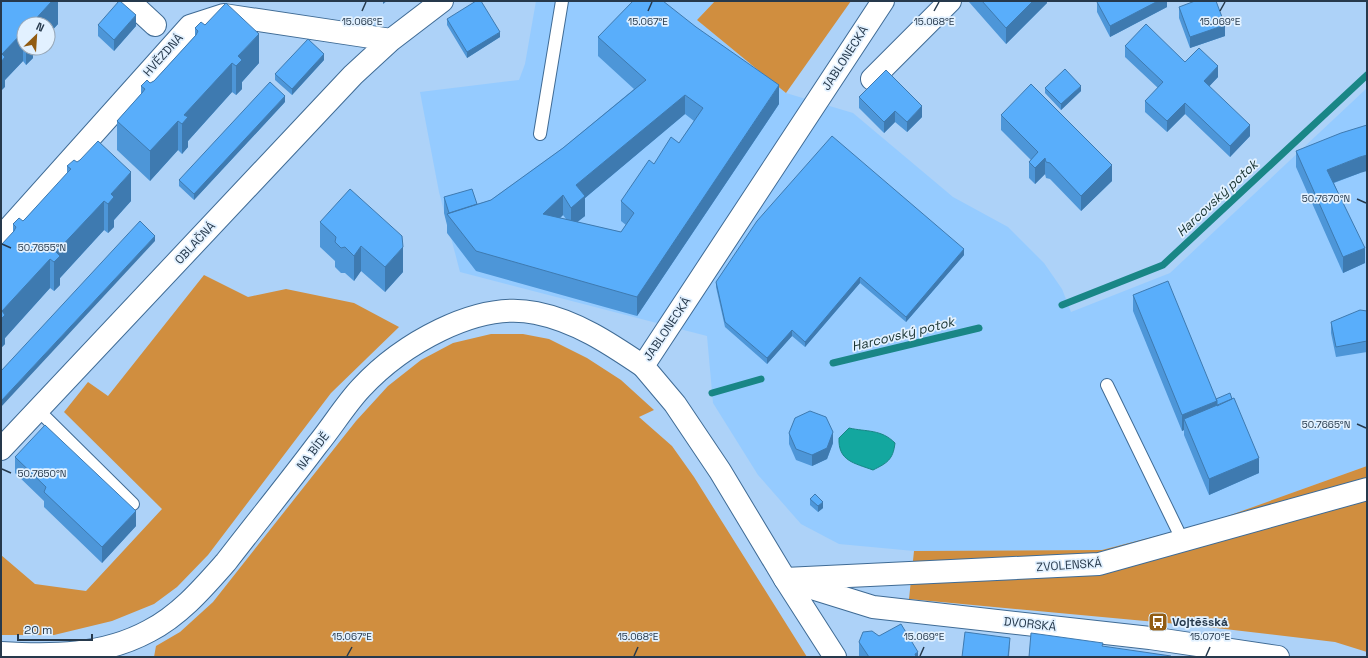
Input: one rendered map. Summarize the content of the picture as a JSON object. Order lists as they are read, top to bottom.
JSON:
{
  "streets": {
    "street": [
      "HVĚZDNÁ",
      "JABLONECKÁ",
      "OBLAČNÁ",
      "NA BÍDĚ",
      "ZVOLENSKÁ",
      "DVORSKÁ"
    ]
  },
  "crossings": [
    ["HVĚZDNÁ", "OBLAČNÁ"],
    ["JABLONECKÁ", "NA BÍDĚ"],
    ["JABLONECKÁ", "ZVOLENSKÁ"],
    ["JABLONECKÁ", "DVORSKÁ"],
    ["ZVOLENSKÁ", "DVORSKÁ"]
  ],
  "water": ["Harcovský potok"],
  "places": {
    "bus stop": ["Vojtěšská"]
  },
  "scale_bar": "20 m",
  "north": "top right",
  "coordinates": [
    "15.066°E",
    "15.067°E",
    "15.068°E",
    "15.069°E",
    "50.7670°N",
    "50.7655°N",
    "50.7665°N",
    "50.7650°N",
    "15.070°E"
  ]
}
